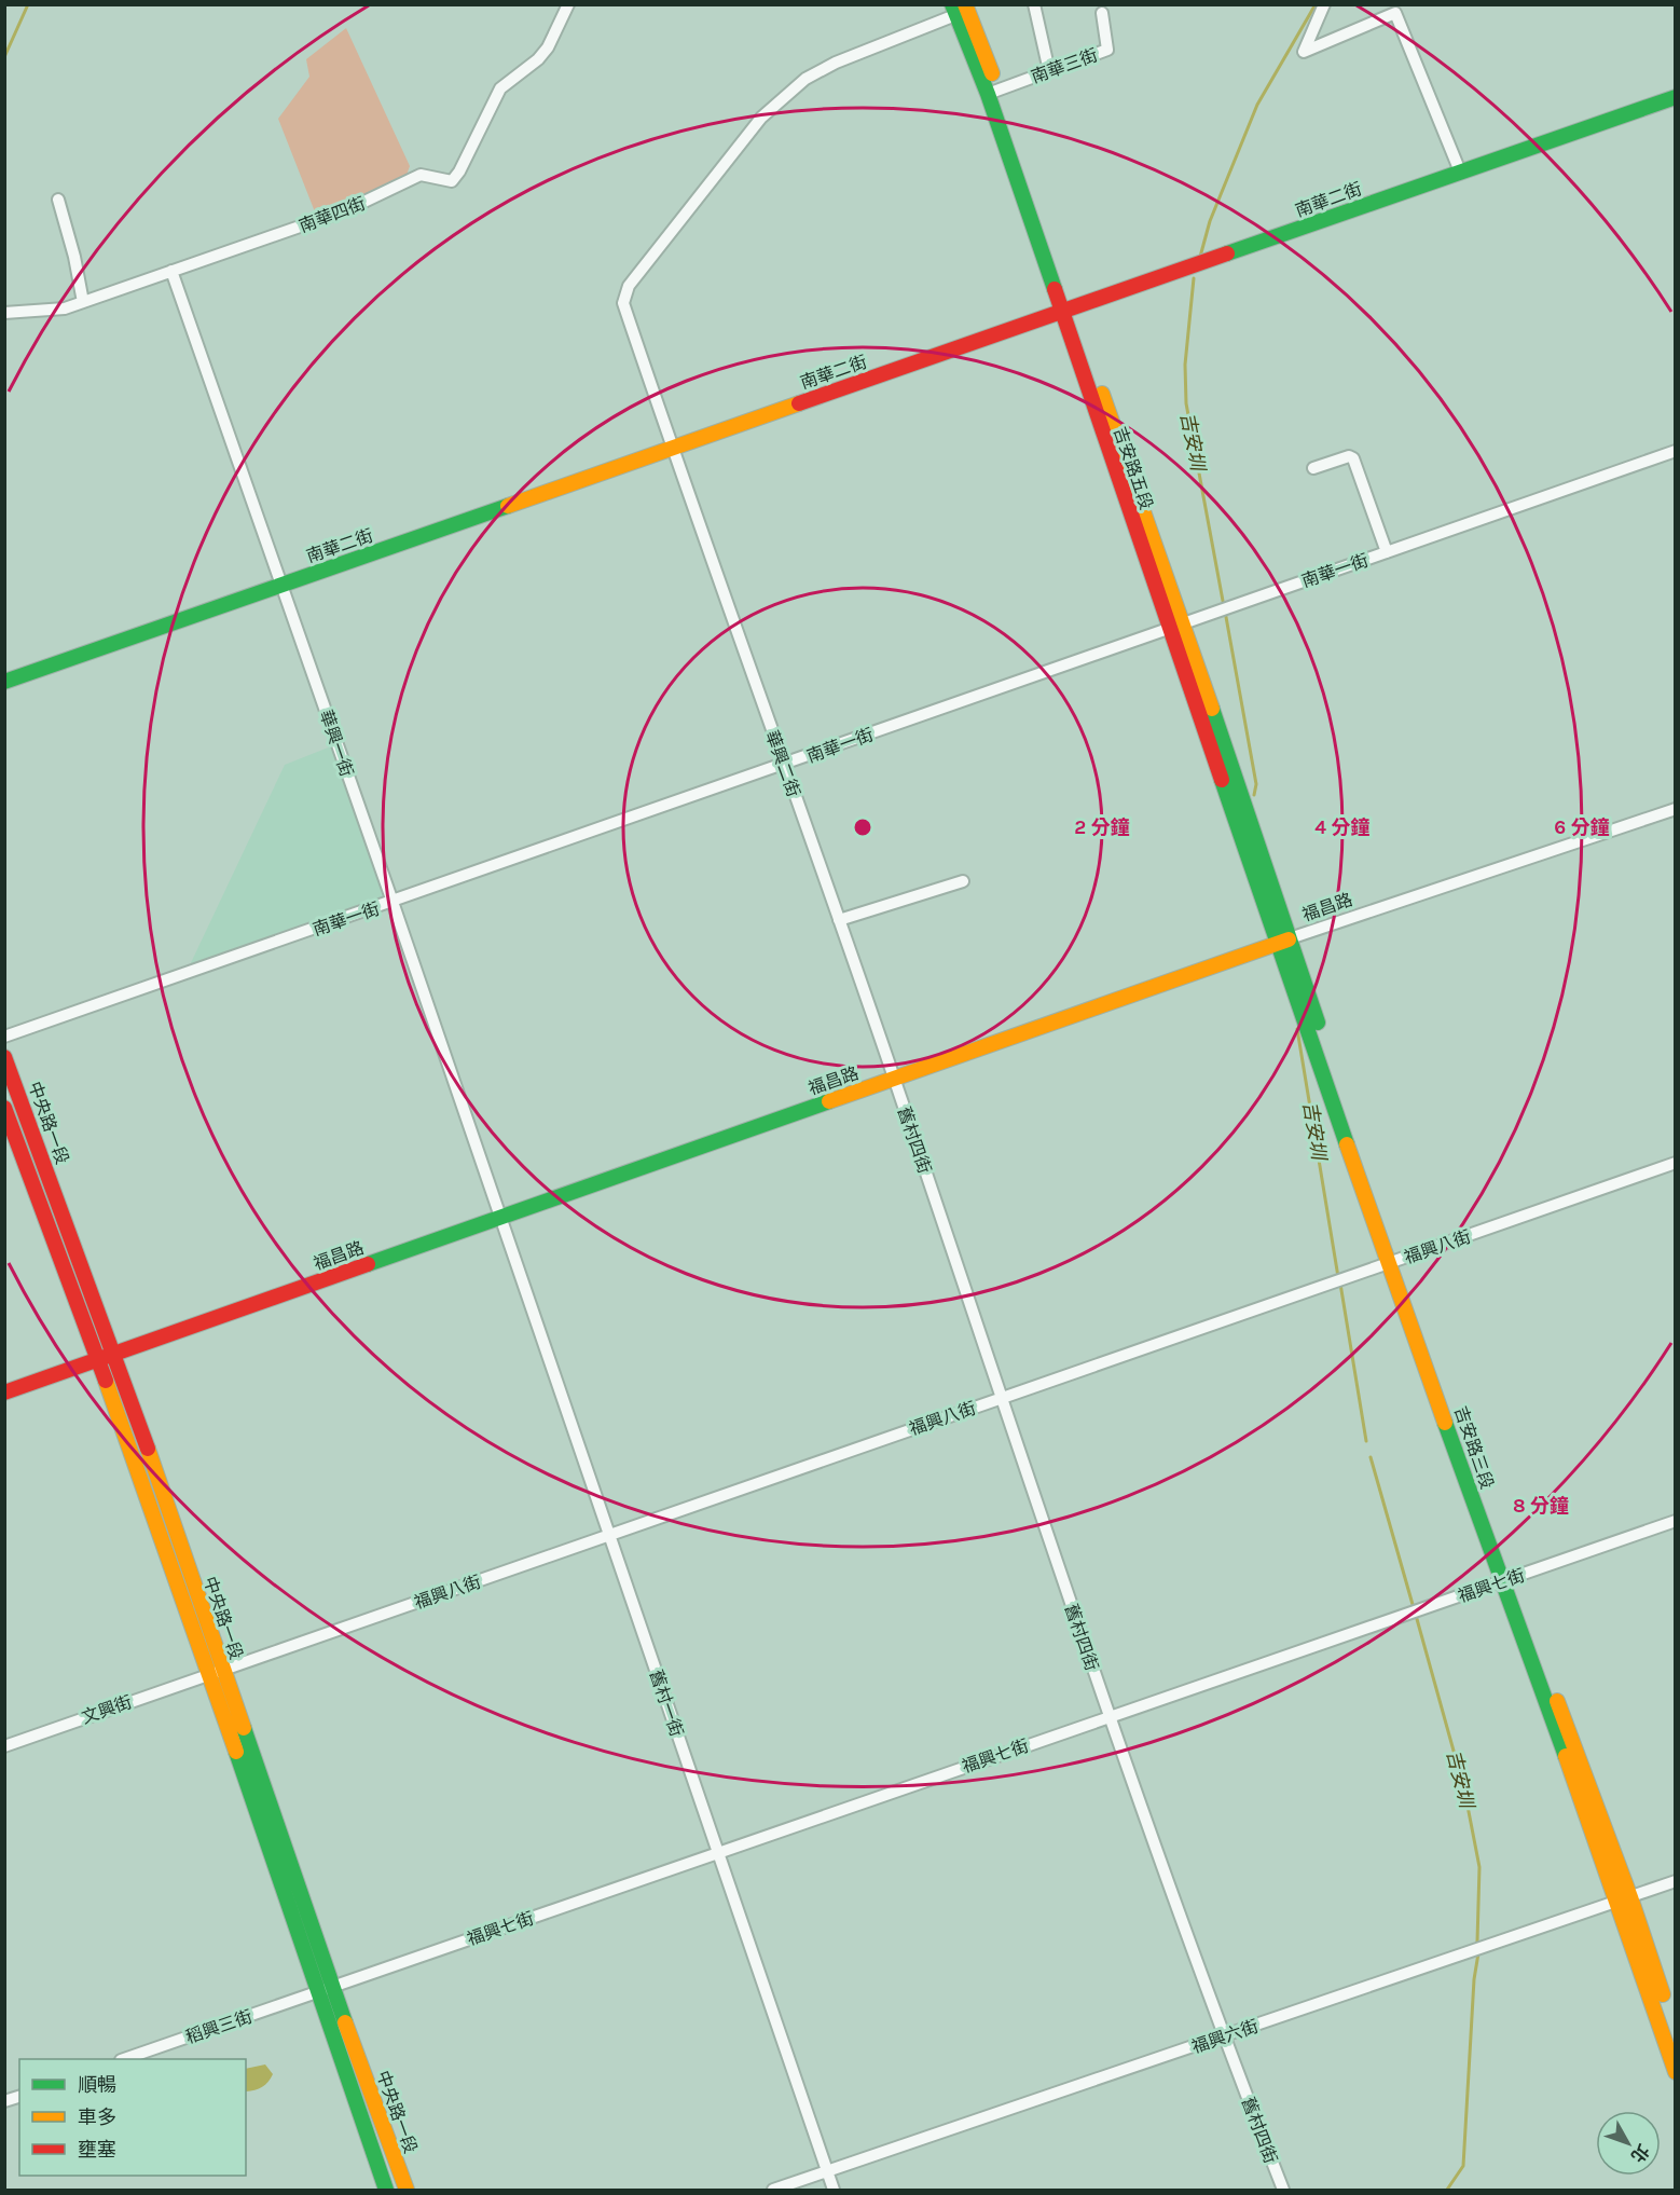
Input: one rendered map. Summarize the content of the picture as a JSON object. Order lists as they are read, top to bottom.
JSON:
{
  "streets": {
    "street": [
      "南華三街",
      "南華二街",
      "南華四街",
      "吉安路五段",
      "南華一街",
      "華興一街",
      "華興二街",
      "福昌路",
      "中央路一段",
      "舊村四街",
      "福興八街",
      "吉安路三段",
      "福興七街",
      "舊村一街",
      "文興街",
      "稻興三街",
      "福興六街"
    ]
  },
  "crossings": [
    ["南華三街", "吉安路五段"],
    ["南華二街", "吉安路五段"],
    ["南華二街", "華興一街"],
    ["南華二街", "華興二街"],
    ["南華四街", "華興一街"],
    ["吉安路五段", "南華一街"],
    ["吉安路五段", "華興二街"],
    ["吉安路五段", "福昌路"],
    ["吉安路五段", "吉安路三段"],
    ["南華一街", "華興一街"],
    ["南華一街", "華興二街"],
    ["華興一街", "福昌路"],
    ["華興一街", "舊村一街"],
    ["華興二街", "福昌路"],
    ["華興二街", "舊村四街"],
    ["福昌路", "中央路一段"],
    ["福昌路", "舊村四街"],
    ["福昌路", "吉安路三段"],
    ["福昌路", "舊村一街"],
    ["中央路一段", "福興八街"],
    ["中央路一段", "福興七街"],
    ["中央路一段", "文興街"],
    ["中央路一段", "稻興三街"],
    ["舊村四街", "福興八街"],
    ["舊村四街", "福興七街"],
    ["舊村四街", "福興六街"],
    ["福興八街", "吉安路三段"],
    ["福興八街", "舊村一街"],
    ["福興八街", "文興街"],
    ["吉安路三段", "福興七街"],
    ["吉安路三段", "福興六街"],
    ["福興七街", "舊村一街"],
    ["福興七街", "稻興三街"],
    ["舊村一街", "福興六街"]
  ],
  "water": ["吉安圳"],
  "legend": ["順暢", "車多", "壅塞"],
  "north": "bottom right",
  "rings": [
    "2 分鐘",
    "4 分鐘",
    "6 分鐘",
    "8 分鐘"
  ]
}
